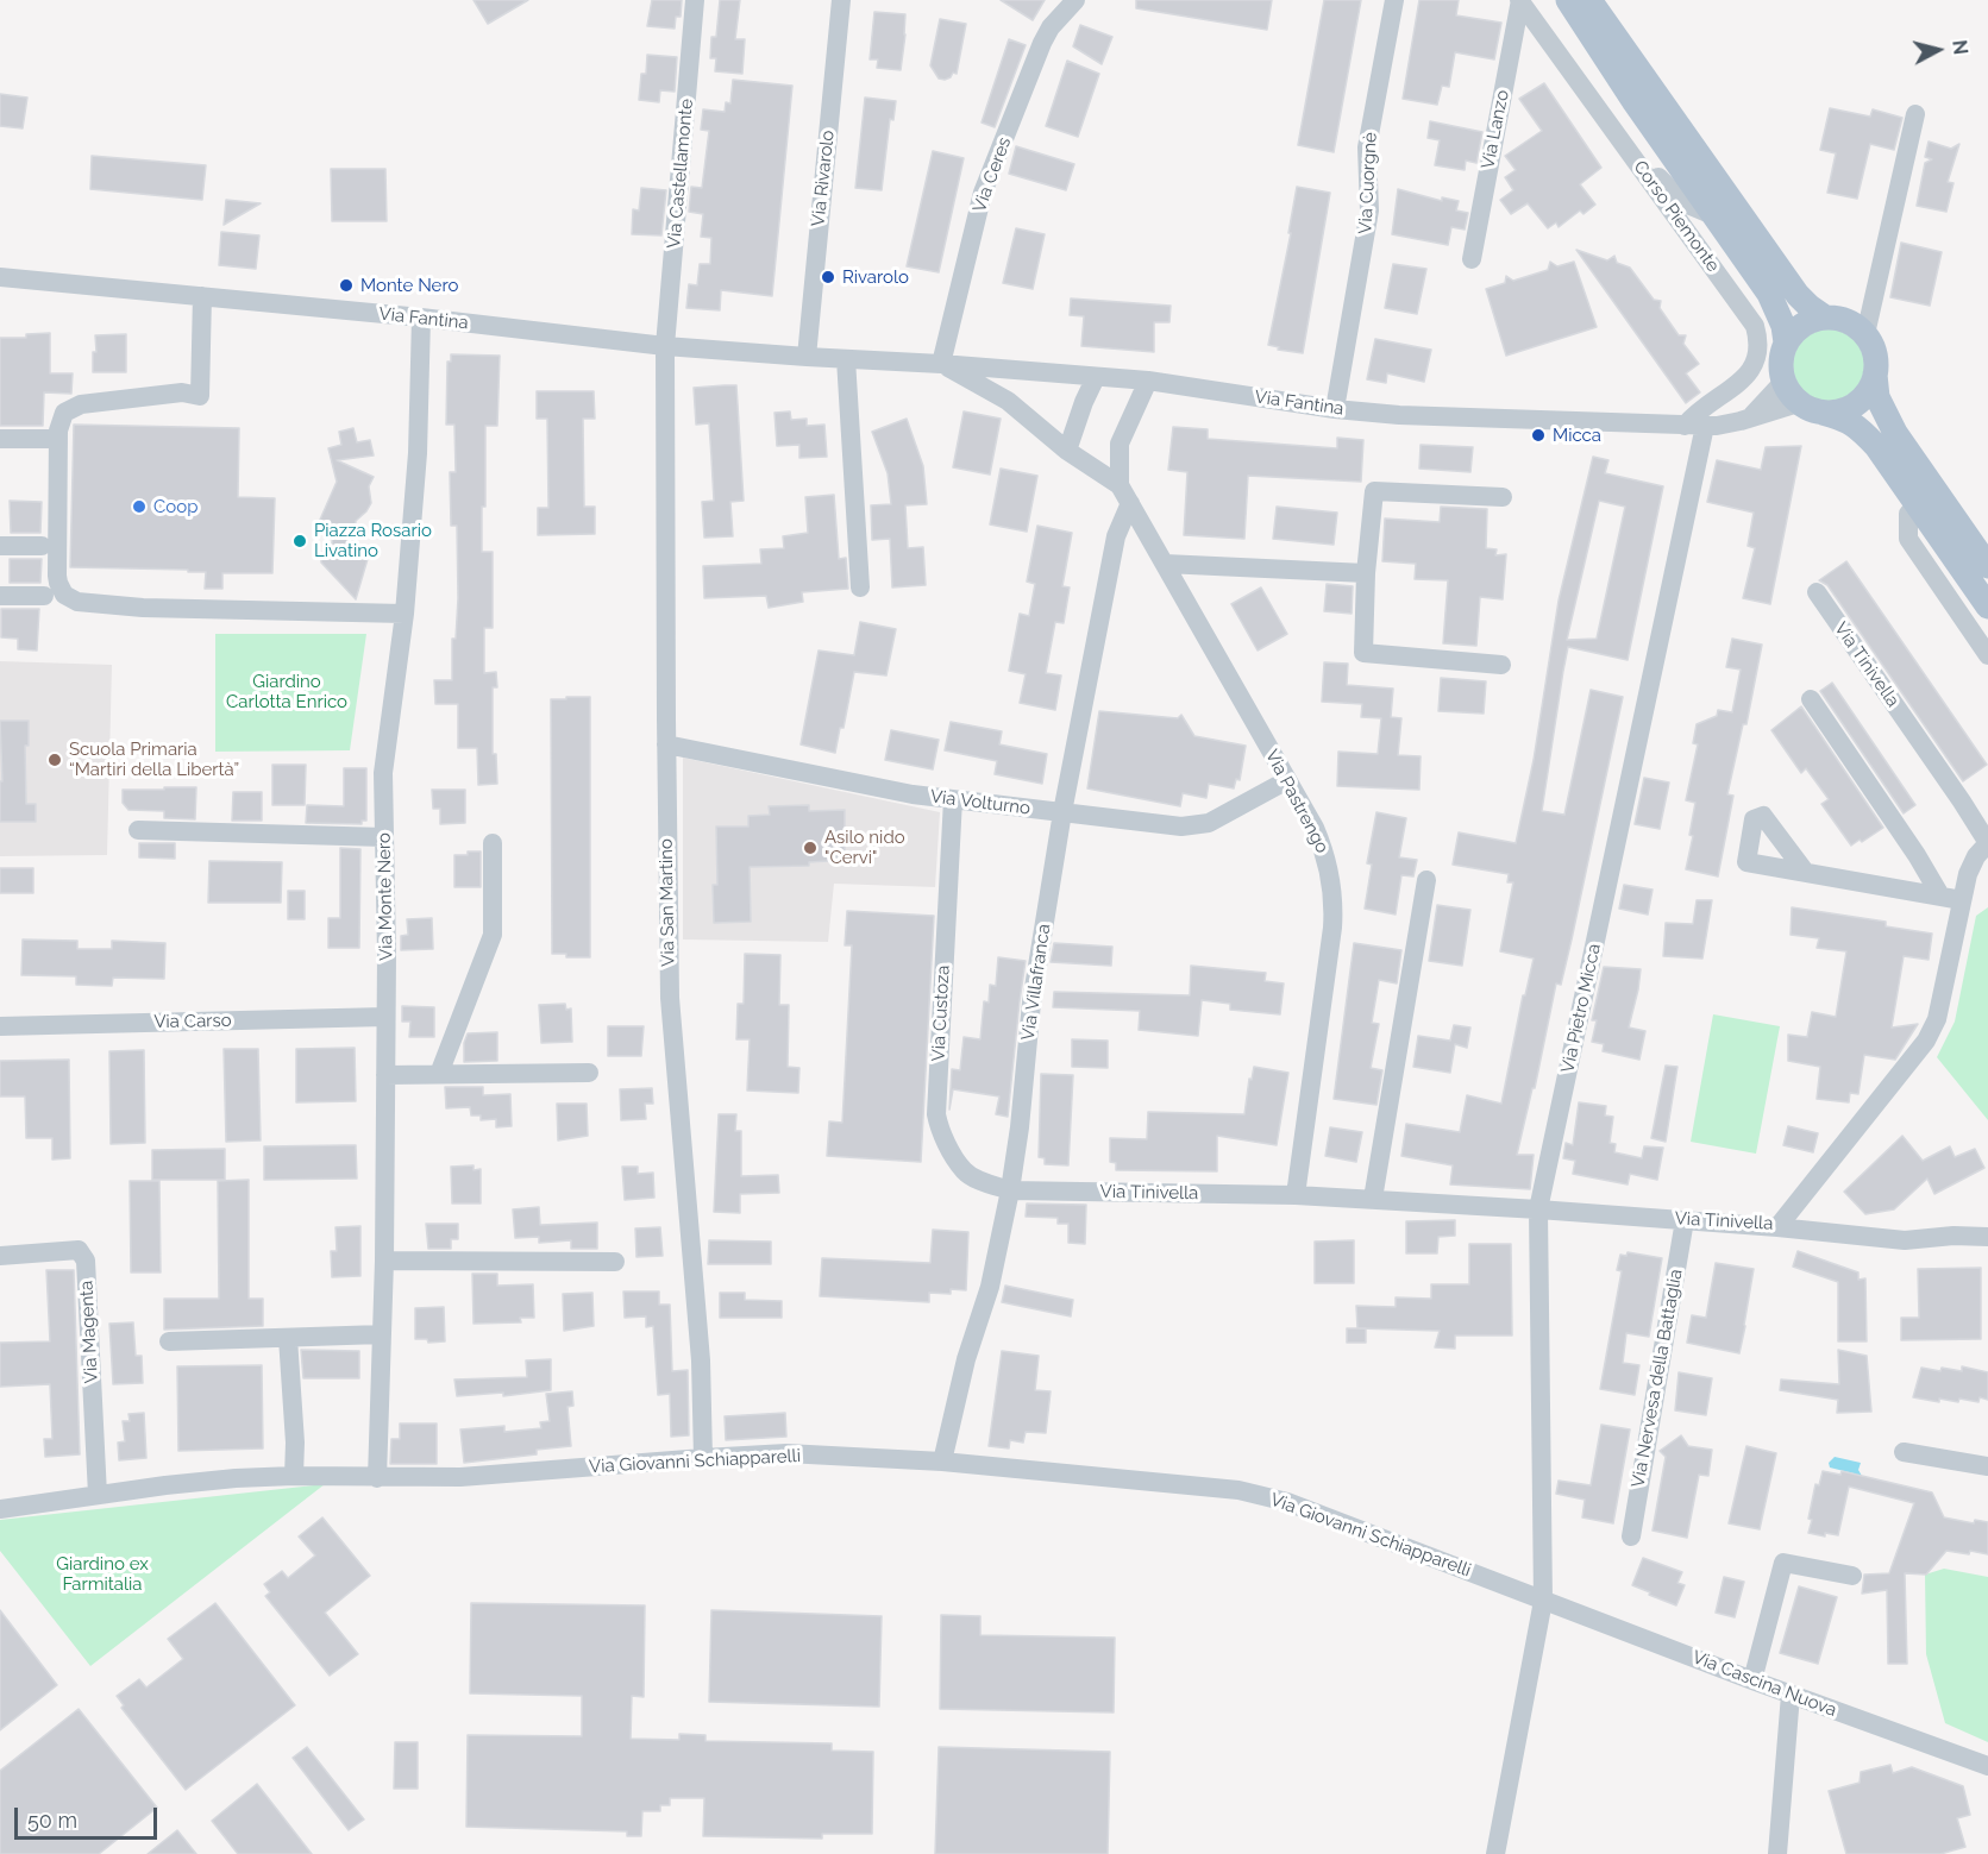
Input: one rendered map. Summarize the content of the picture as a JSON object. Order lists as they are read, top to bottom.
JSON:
{
  "streets": {
    "main road": ["Corso Piemonte"],
    "street": [
      "Via Lanzo",
      "Via Castellamonte",
      "Via Ceres",
      "Via Rivarolo",
      "Via Cuorgnè",
      "Via Fantina",
      "Via Tinivella",
      "Via Pastrengo",
      "Via Volturno",
      "Via Monte Nero",
      "Via San Martino",
      "Via Villafranca",
      "Via Pietro Micca",
      "Via Custoza",
      "Via Carso",
      "Via Magenta",
      "Via Nervesa della Battaglia",
      "Via Giovanni Schiapparelli",
      "Via Cascina Nuova"
    ]
  },
  "crossings": [
    ["Via Lanzo", "Corso Piemonte"],
    ["Via Castellamonte", "Via Fantina"],
    ["Via Castellamonte", "Via San Martino"],
    ["Via Ceres", "Via Fantina"],
    ["Via Ceres", "Via Pastrengo"],
    ["Via Rivarolo", "Via Fantina"],
    ["Via Cuorgnè", "Via Fantina"],
    ["Corso Piemonte", "Via Fantina"],
    ["Corso Piemonte", "Via Pietro Micca"],
    ["Via Fantina", "Via Pastrengo"],
    ["Via Fantina", "Via Monte Nero"],
    ["Via Fantina", "Via San Martino"],
    ["Via Fantina", "Via Pietro Micca"],
    ["Via Tinivella", "Via Pastrengo"],
    ["Via Tinivella", "Via Villafranca"],
    ["Via Tinivella", "Via Pietro Micca"],
    ["Via Tinivella", "Via Custoza"],
    ["Via Tinivella", "Via Nervesa della Battaglia"],
    ["Via Pastrengo", "Via Volturno"],
    ["Via Pastrengo", "Via Villafranca"],
    ["Via Volturno", "Via San Martino"],
    ["Via Volturno", "Via Villafranca"],
    ["Via Volturno", "Via Custoza"],
    ["Via Monte Nero", "Via Carso"],
    ["Via Monte Nero", "Via Giovanni Schiapparelli"],
    ["Via San Martino", "Via Giovanni Schiapparelli"],
    ["Via Villafranca", "Via Custoza"],
    ["Via Villafranca", "Via Giovanni Schiapparelli"],
    ["Via Pietro Micca", "Via Giovanni Schiapparelli"],
    ["Via Pietro Micca", "Via Cascina Nuova"],
    ["Via Magenta", "Via Giovanni Schiapparelli"],
    ["Via Giovanni Schiapparelli", "Via Cascina Nuova"]
  ],
  "parks": ["Giardino Carlotta Enrico", "Giardino ex Farmitalia"],
  "places": [
    "Rivarolo",
    "Monte Nero",
    "Micca",
    "Coop",
    "Piazza Rosario Livatino",
    "Scuola Primaria “Martiri della Libertà”",
    "Asilo nido \"Cervi\""
  ],
  "scale_bar": "50 m",
  "north": "right"
}
